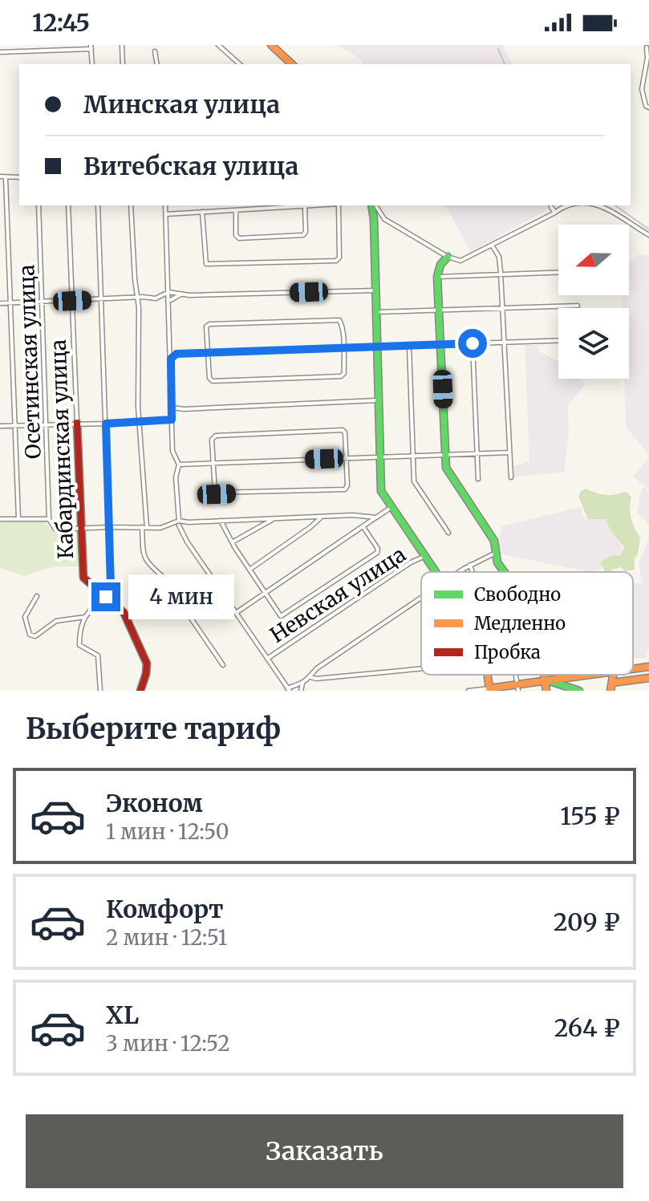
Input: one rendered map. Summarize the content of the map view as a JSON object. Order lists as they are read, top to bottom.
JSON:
{
  "streets": {
    "street": ["Осетинская улица", "Кабардинская улица", "Невская улица"]
  },
  "legend": ["Свободно", "Медленно", "Пробка"],
  "north": "left",
  "page": {
    "status": "12:45",
    "banner": ["Минская улица", "Витебская улица"],
    "bubble": "4 мин",
    "heading": "Выберите тариф",
    "list": [
      {
        "name": "Эконом",
        "note": "1 мин · 12:50",
        "value": "155 ₽"
      },
      {
        "name": "Комфорт",
        "note": "2 мин · 12:51",
        "value": "209 ₽"
      },
      {
        "name": "XL",
        "note": "3 мин · 12:52",
        "value": "264 ₽"
      }
    ],
    "buttons": "Заказать"
  }
}
